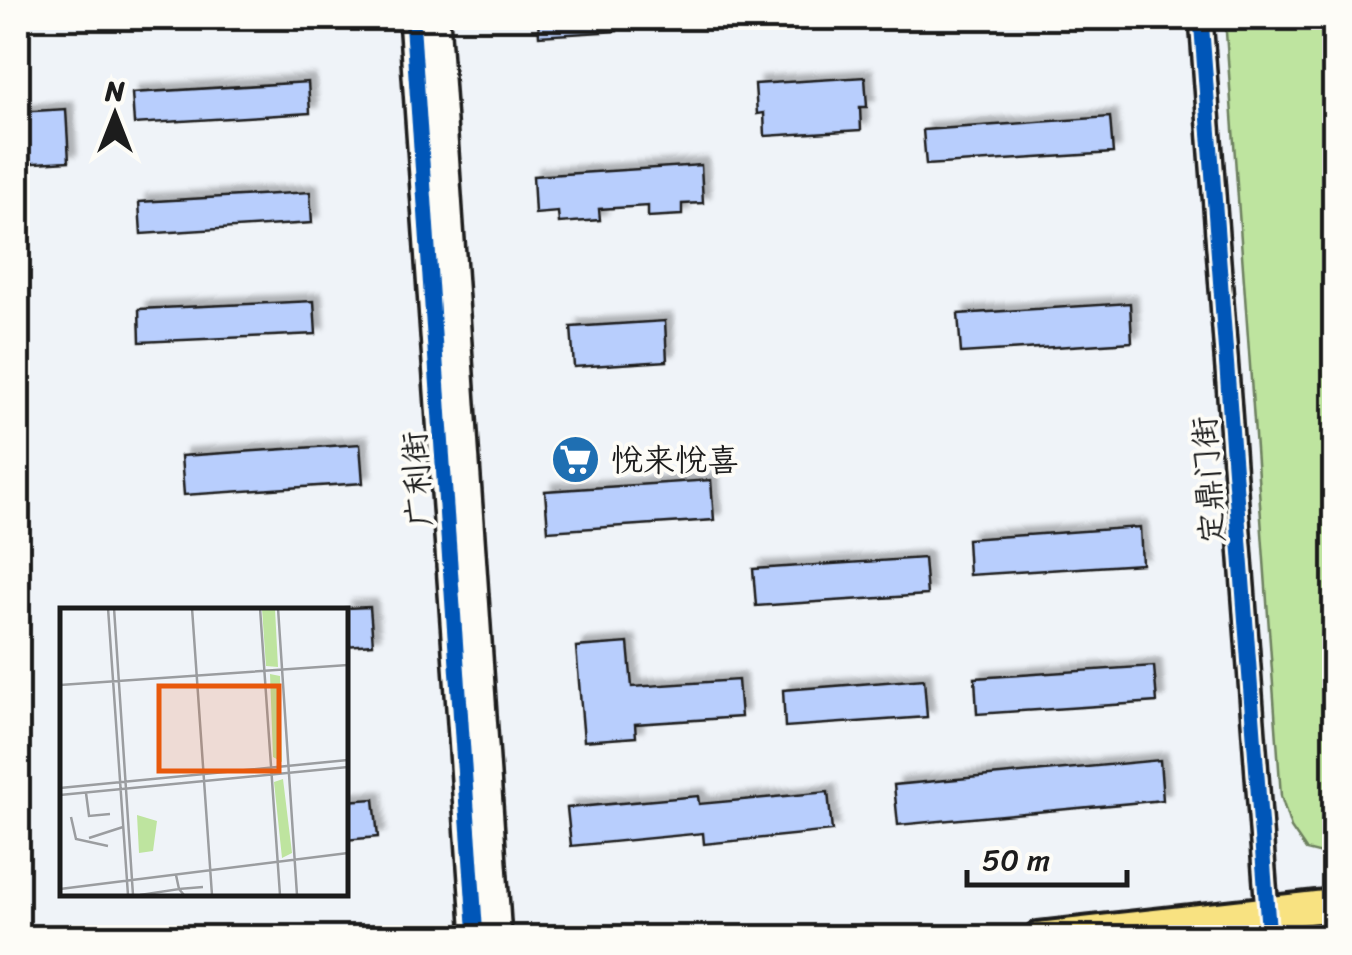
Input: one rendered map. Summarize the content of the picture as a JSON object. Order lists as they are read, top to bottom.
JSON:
{
  "streets": {
    "street": ["广利街", "定鼎门街"]
  },
  "places": {
    "supermarket": ["悦来悦喜"]
  },
  "scale_bar": "50 m",
  "north": "top"
}
